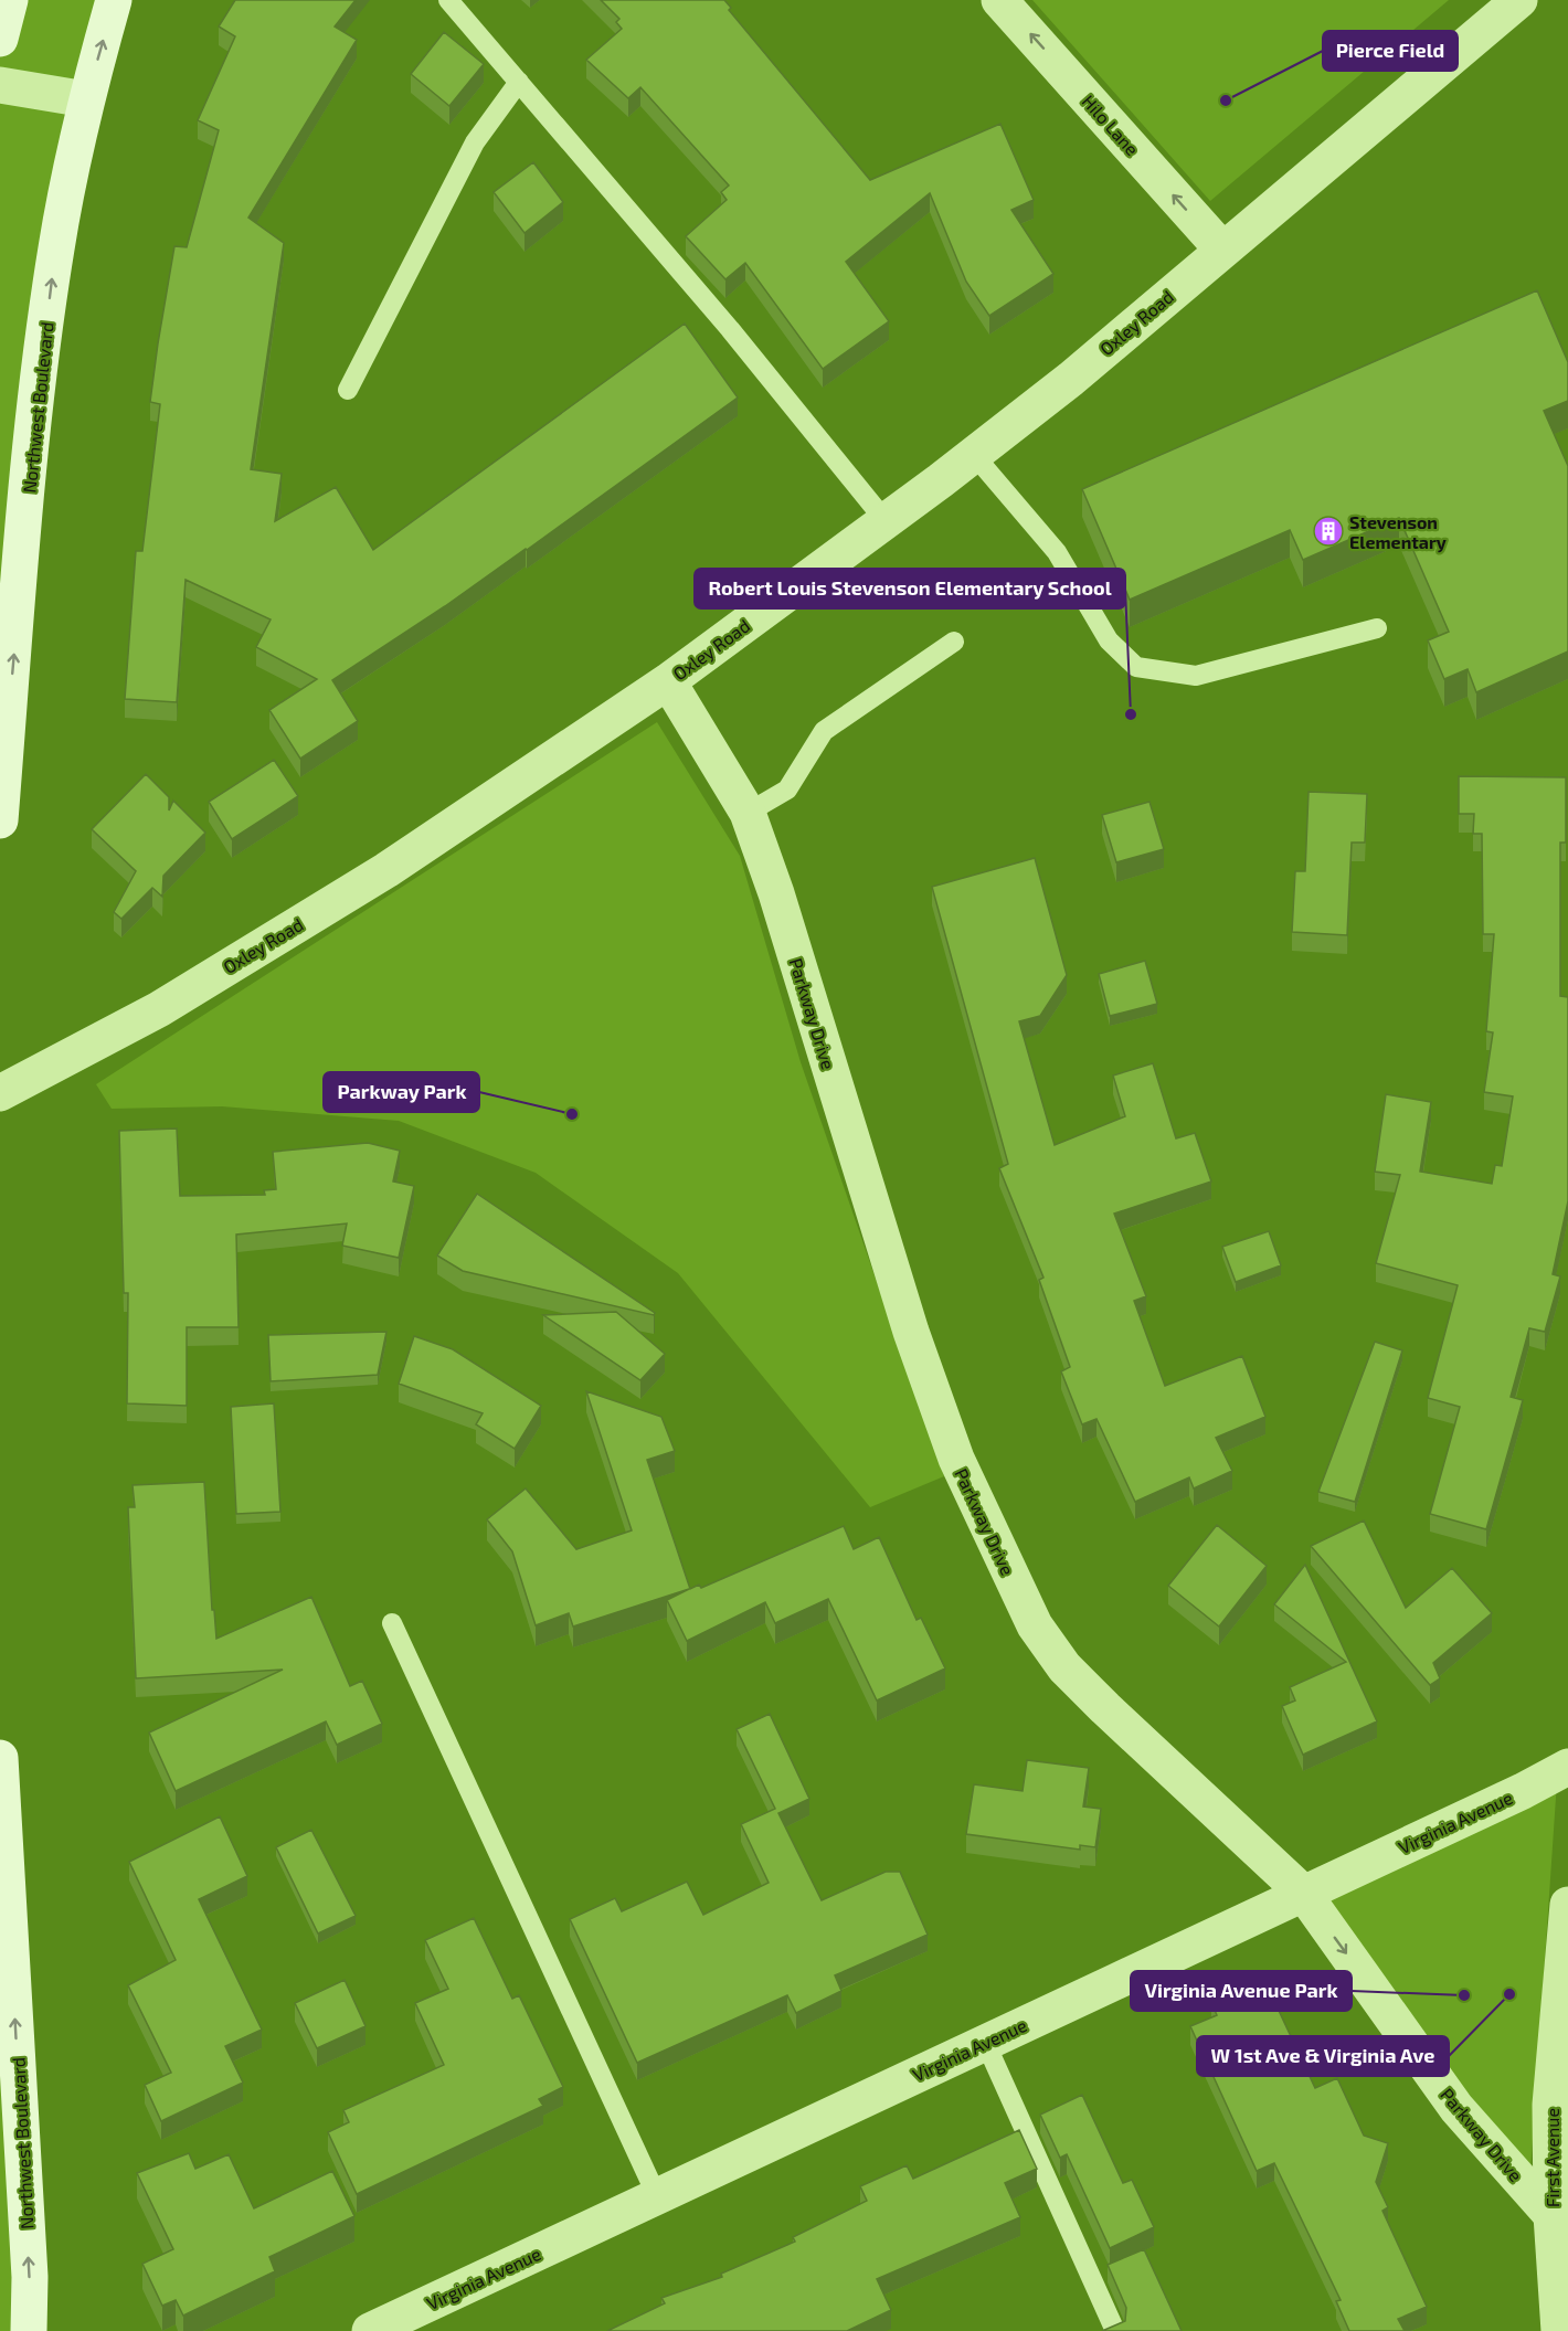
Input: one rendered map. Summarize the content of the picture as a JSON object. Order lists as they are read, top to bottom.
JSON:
{
  "streets": {
    "main road": ["Northwest Boulevard"],
    "street": [
      "Hilo Lane",
      "Oxley Road",
      "Parkway Drive",
      "Virginia Avenue",
      "First Avenue"
    ]
  },
  "crossings": [
    ["Hilo Lane", "Oxley Road"],
    ["Oxley Road", "Parkway Drive"],
    ["Parkway Drive", "Virginia Avenue"],
    ["Parkway Drive", "First Avenue"]
  ],
  "one_way": ["Hilo Lane", "Northwest Boulevard"],
  "places": {
    "other": [
      "Pierce Field",
      "Robert Louis Stevenson Elementary School",
      "Parkway Park",
      "W 1st Ave & Virginia Ave",
      "Virginia Avenue Park"
    ],
    "building": ["Stevenson Elementary"]
  }
}
